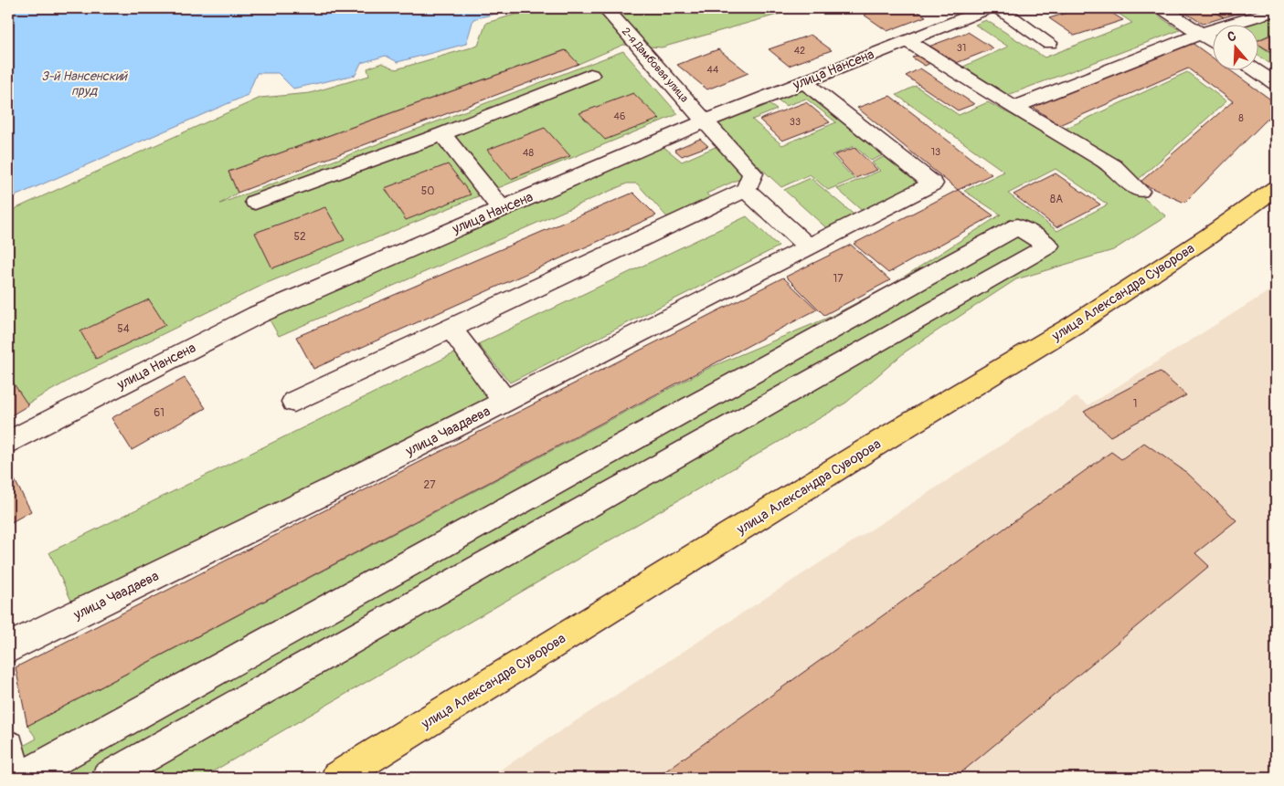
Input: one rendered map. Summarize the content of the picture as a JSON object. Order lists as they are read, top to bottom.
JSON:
{
  "streets": {
    "main road": ["улица Александра Суворова"],
    "street": ["2-я Дамбовая улица", "улица Нансена", "улица Чаадаева"]
  },
  "crossings": [
    ["2-я Дамбовая улица", "улица Нансена"],
    ["улица Нансена", "улица Чаадаева"]
  ],
  "water": ["3-й Нансенский пруд"],
  "house_numbers": [
    "31",
    "42",
    "44",
    "46",
    "8",
    "33",
    "13",
    "48",
    "50",
    "8А",
    "52",
    "17",
    "54",
    "1",
    "61",
    "27"
  ],
  "north": "top"
}
